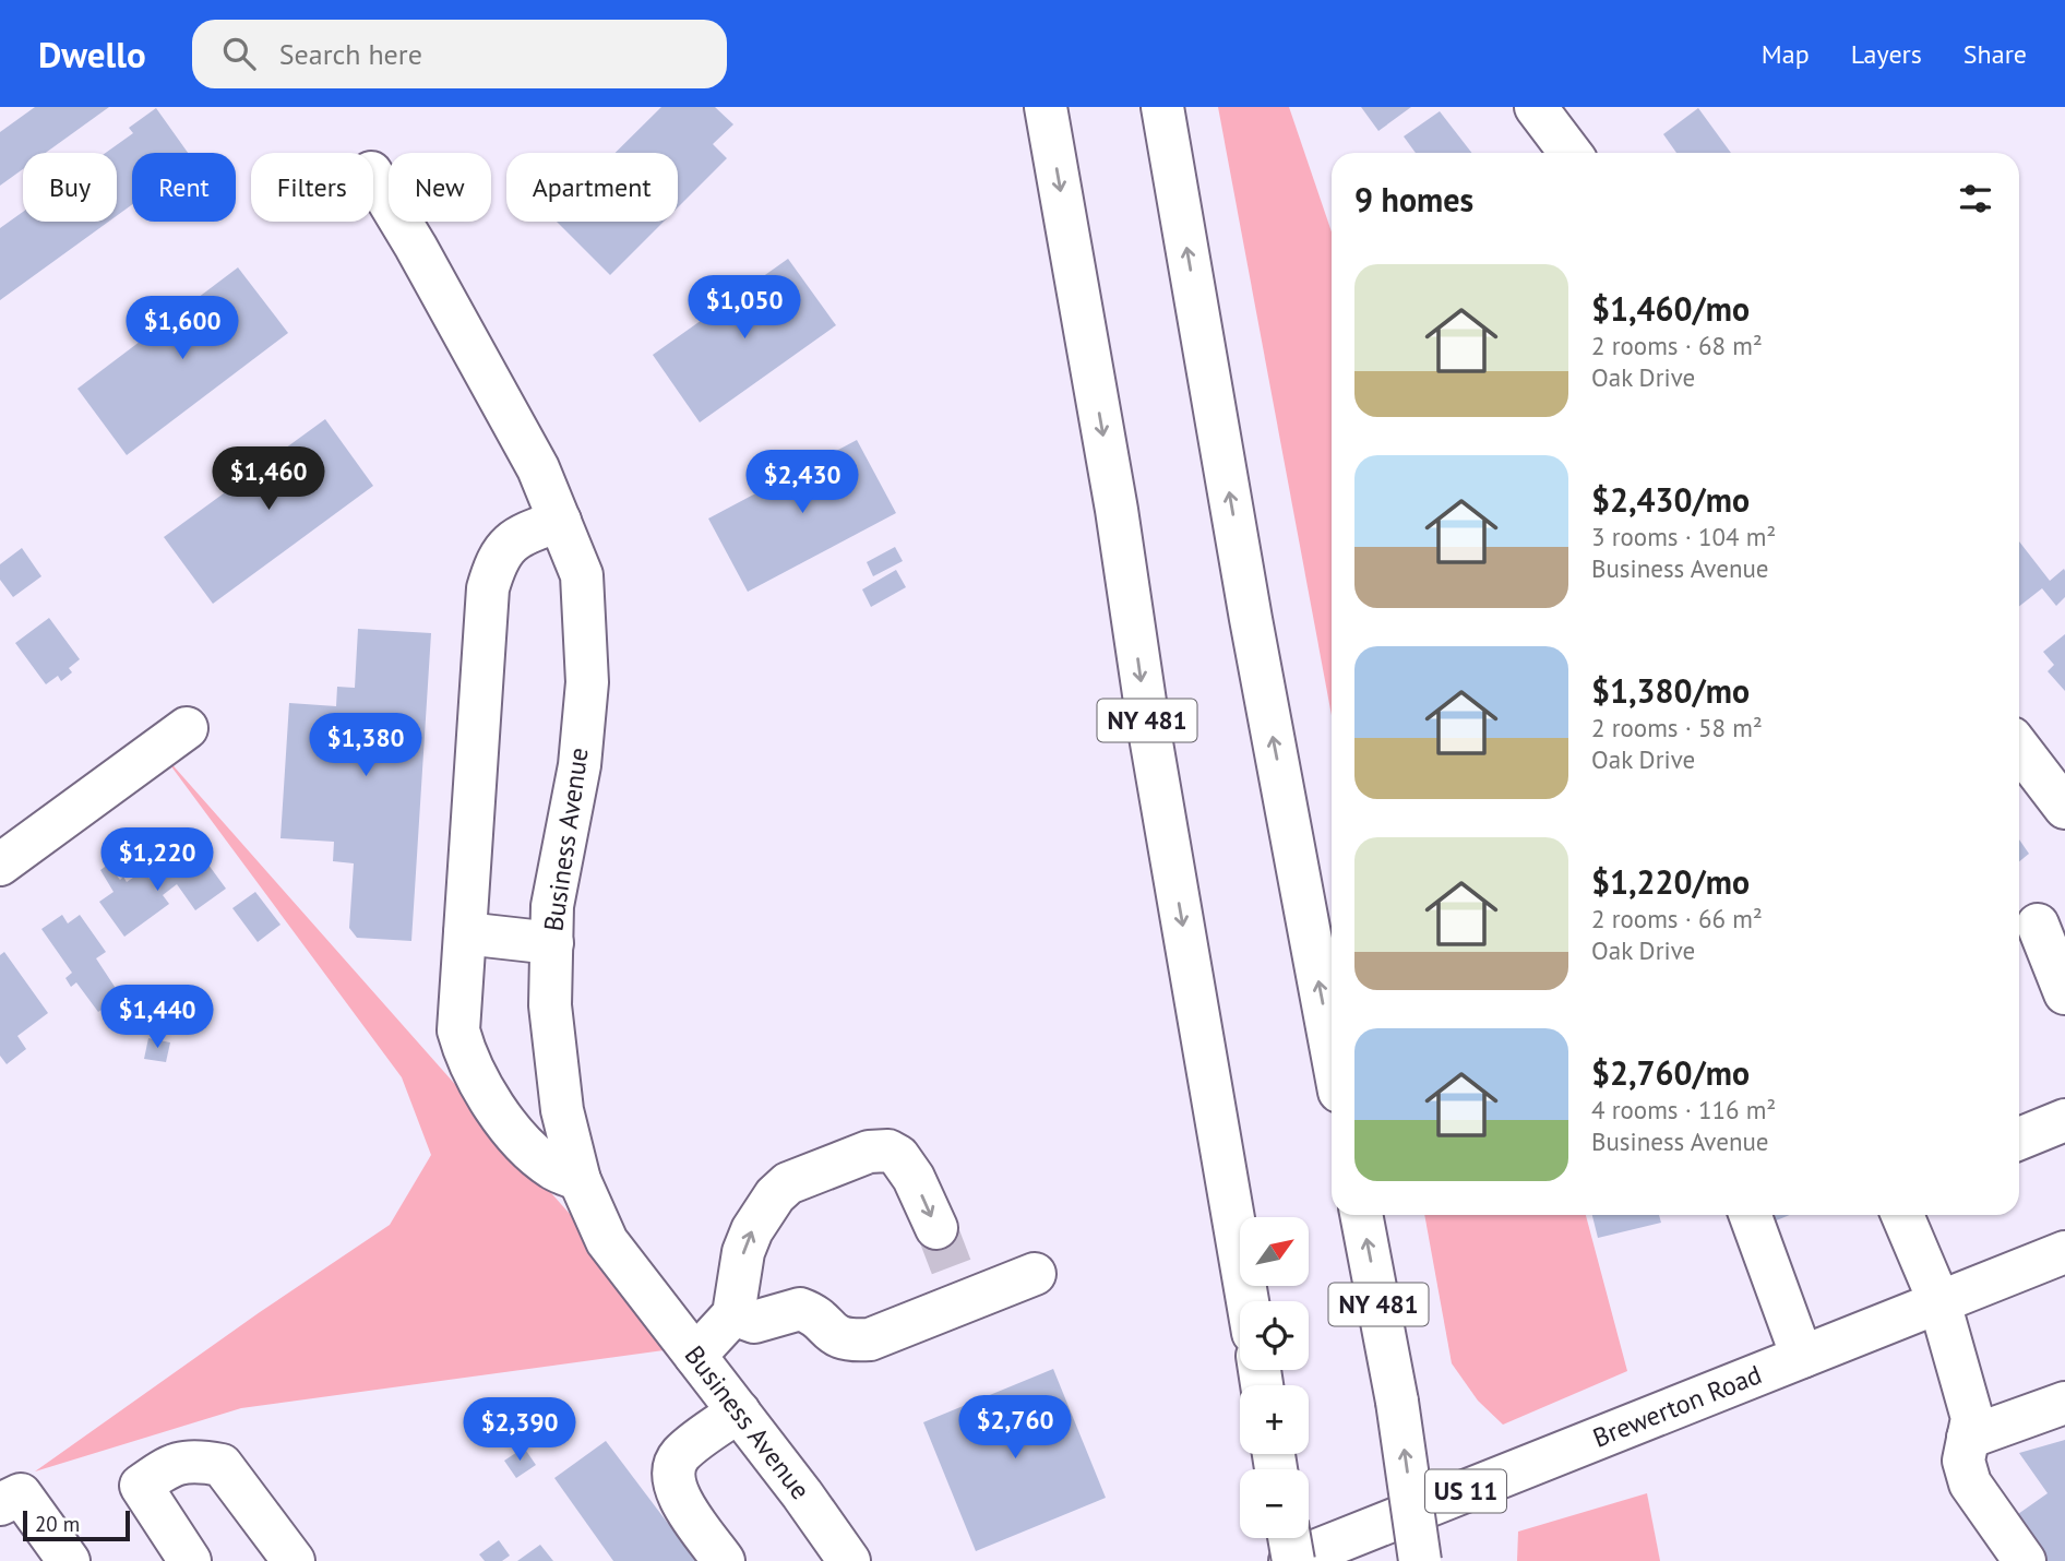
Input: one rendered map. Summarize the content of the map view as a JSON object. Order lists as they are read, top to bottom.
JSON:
{
  "streets": {
    "main road": [
      "NY 481",
      "Business Avenue",
      "Brewerton Road",
      "US 11"
    ]
  },
  "scale_bar": "20 m",
  "north": "top right",
  "page": {
    "header": "Dwello",
    "search": "Search here",
    "nav": ["Map", "Layers", "Share"],
    "chip": [
      "Buy",
      "Rent",
      "Filters",
      "New",
      "Apartment"
    ],
    "heading": "9 homes",
    "list": [
      {
        "name": "$1,460/mo",
        "note": "2 rooms · 68 m² · Oak Drive"
      },
      {
        "name": "$2,430/mo",
        "note": "3 rooms · 104 m² · Business Avenue"
      },
      {
        "name": "$1,380/mo",
        "note": "2 rooms · 58 m² · Oak Drive"
      },
      {
        "name": "$1,220/mo",
        "note": "2 rooms · 66 m² · Oak Drive"
      },
      {
        "name": "$2,760/mo",
        "note": "4 rooms · 116 m² · Business Avenue"
      }
    ],
    "price": [
      "$1,050",
      "$1,600",
      "$1,460",
      "$2,430",
      "$1,380",
      "$1,220",
      "$1,440",
      "$2,760",
      "$2,390"
    ],
    "map_buttons": ["+", "−"],
    "scale": "20 m"
  }
}
